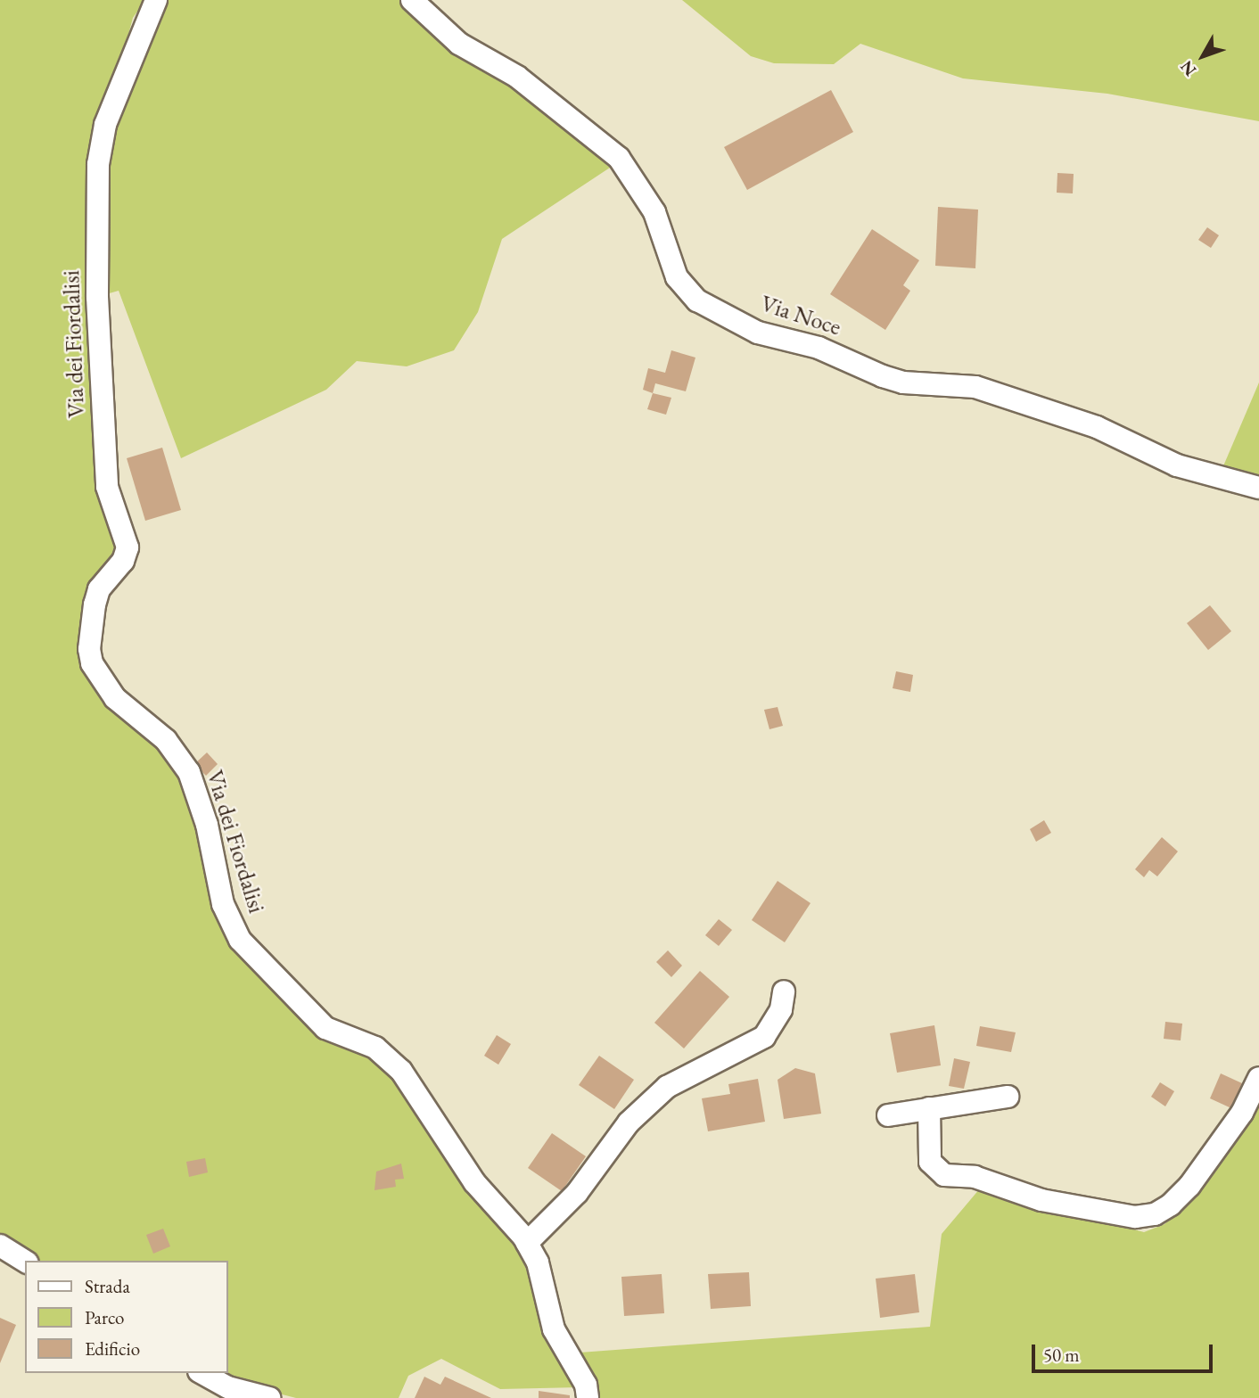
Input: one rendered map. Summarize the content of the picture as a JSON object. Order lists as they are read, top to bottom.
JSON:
{
  "streets": {
    "street": ["Via Noce", "Via dei Fiordalisi"]
  },
  "legend": ["Strada", "Parco", "Edificio"],
  "scale_bar": "50 m",
  "north": "bottom left"
}
